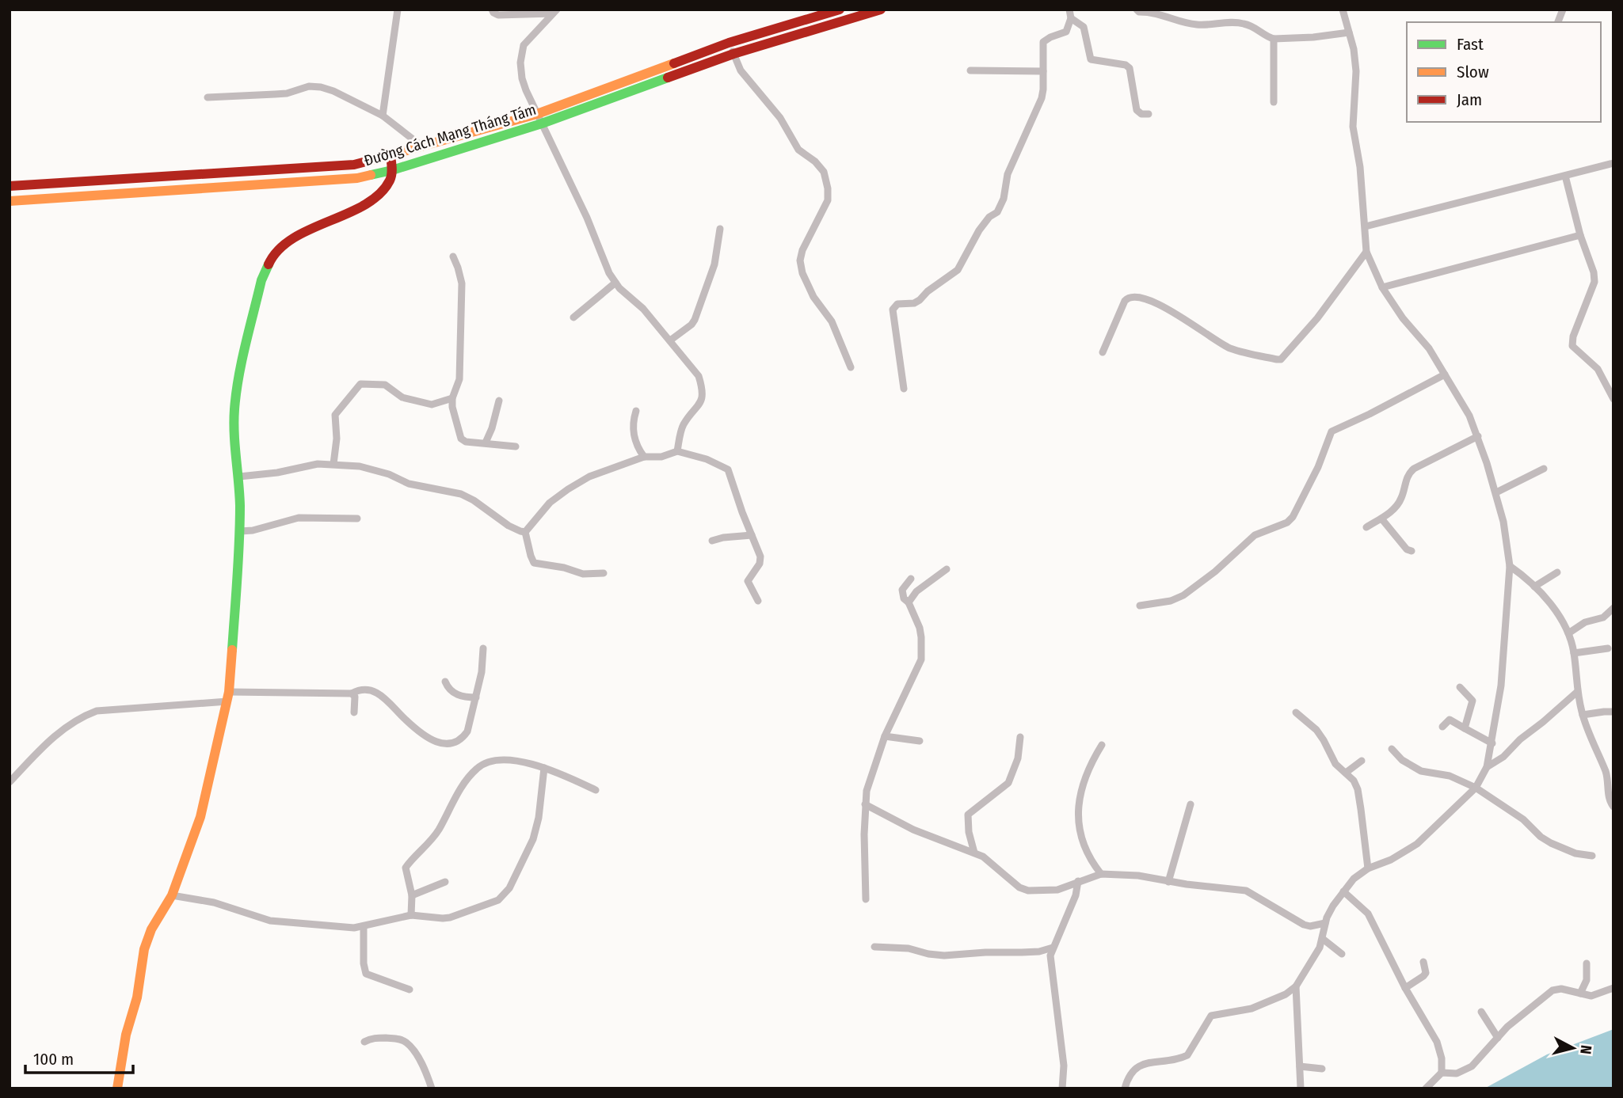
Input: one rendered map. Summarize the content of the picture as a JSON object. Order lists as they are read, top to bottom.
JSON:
{
  "streets": {
    "main road": ["Đường Cách Mạng Tháng Tám"]
  },
  "legend": ["Fast", "Slow", "Jam"],
  "scale_bar": "100 m",
  "north": "right"
}
